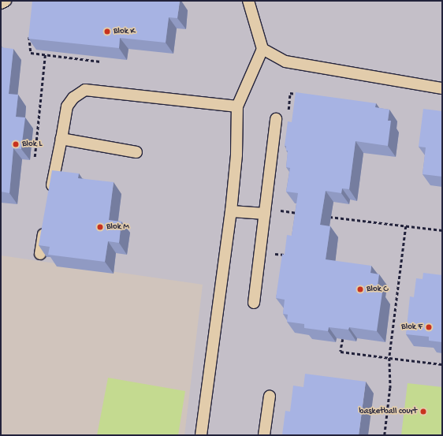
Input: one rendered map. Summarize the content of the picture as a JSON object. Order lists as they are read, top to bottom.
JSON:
{
  "places": [
    "Blok K",
    "Blok L",
    "Blok M",
    "Blok C",
    "Blok F",
    "basketball court"
  ]
}
